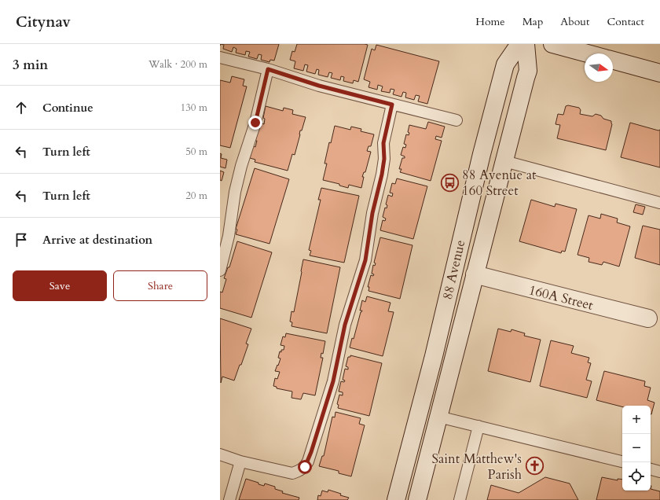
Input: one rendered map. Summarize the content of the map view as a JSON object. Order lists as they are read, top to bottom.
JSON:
{
  "streets": {
    "main road": ["88 Avenue", "160A Street"]
  },
  "crossings": [
    ["88 Avenue", "160A Street"]
  ],
  "places": {
    "bus stop": ["88 Avenue at 160 Street"],
    "church": ["Saint Matthew's Parish"]
  },
  "north": "right",
  "page": {
    "header": "Citynav",
    "nav": [
      "Home",
      "Map",
      "About",
      "Contact"
    ],
    "heading": ["3 min", "Walk · 200 m"],
    "list": [
      ["Continue", "130 m"],
      ["Turn left", "50 m"],
      ["Turn left", "20 m"],
      "Arrive at destination"
    ],
    "buttons": ["Save", "Share"],
    "map_buttons": ["+", "−"]
  }
}
